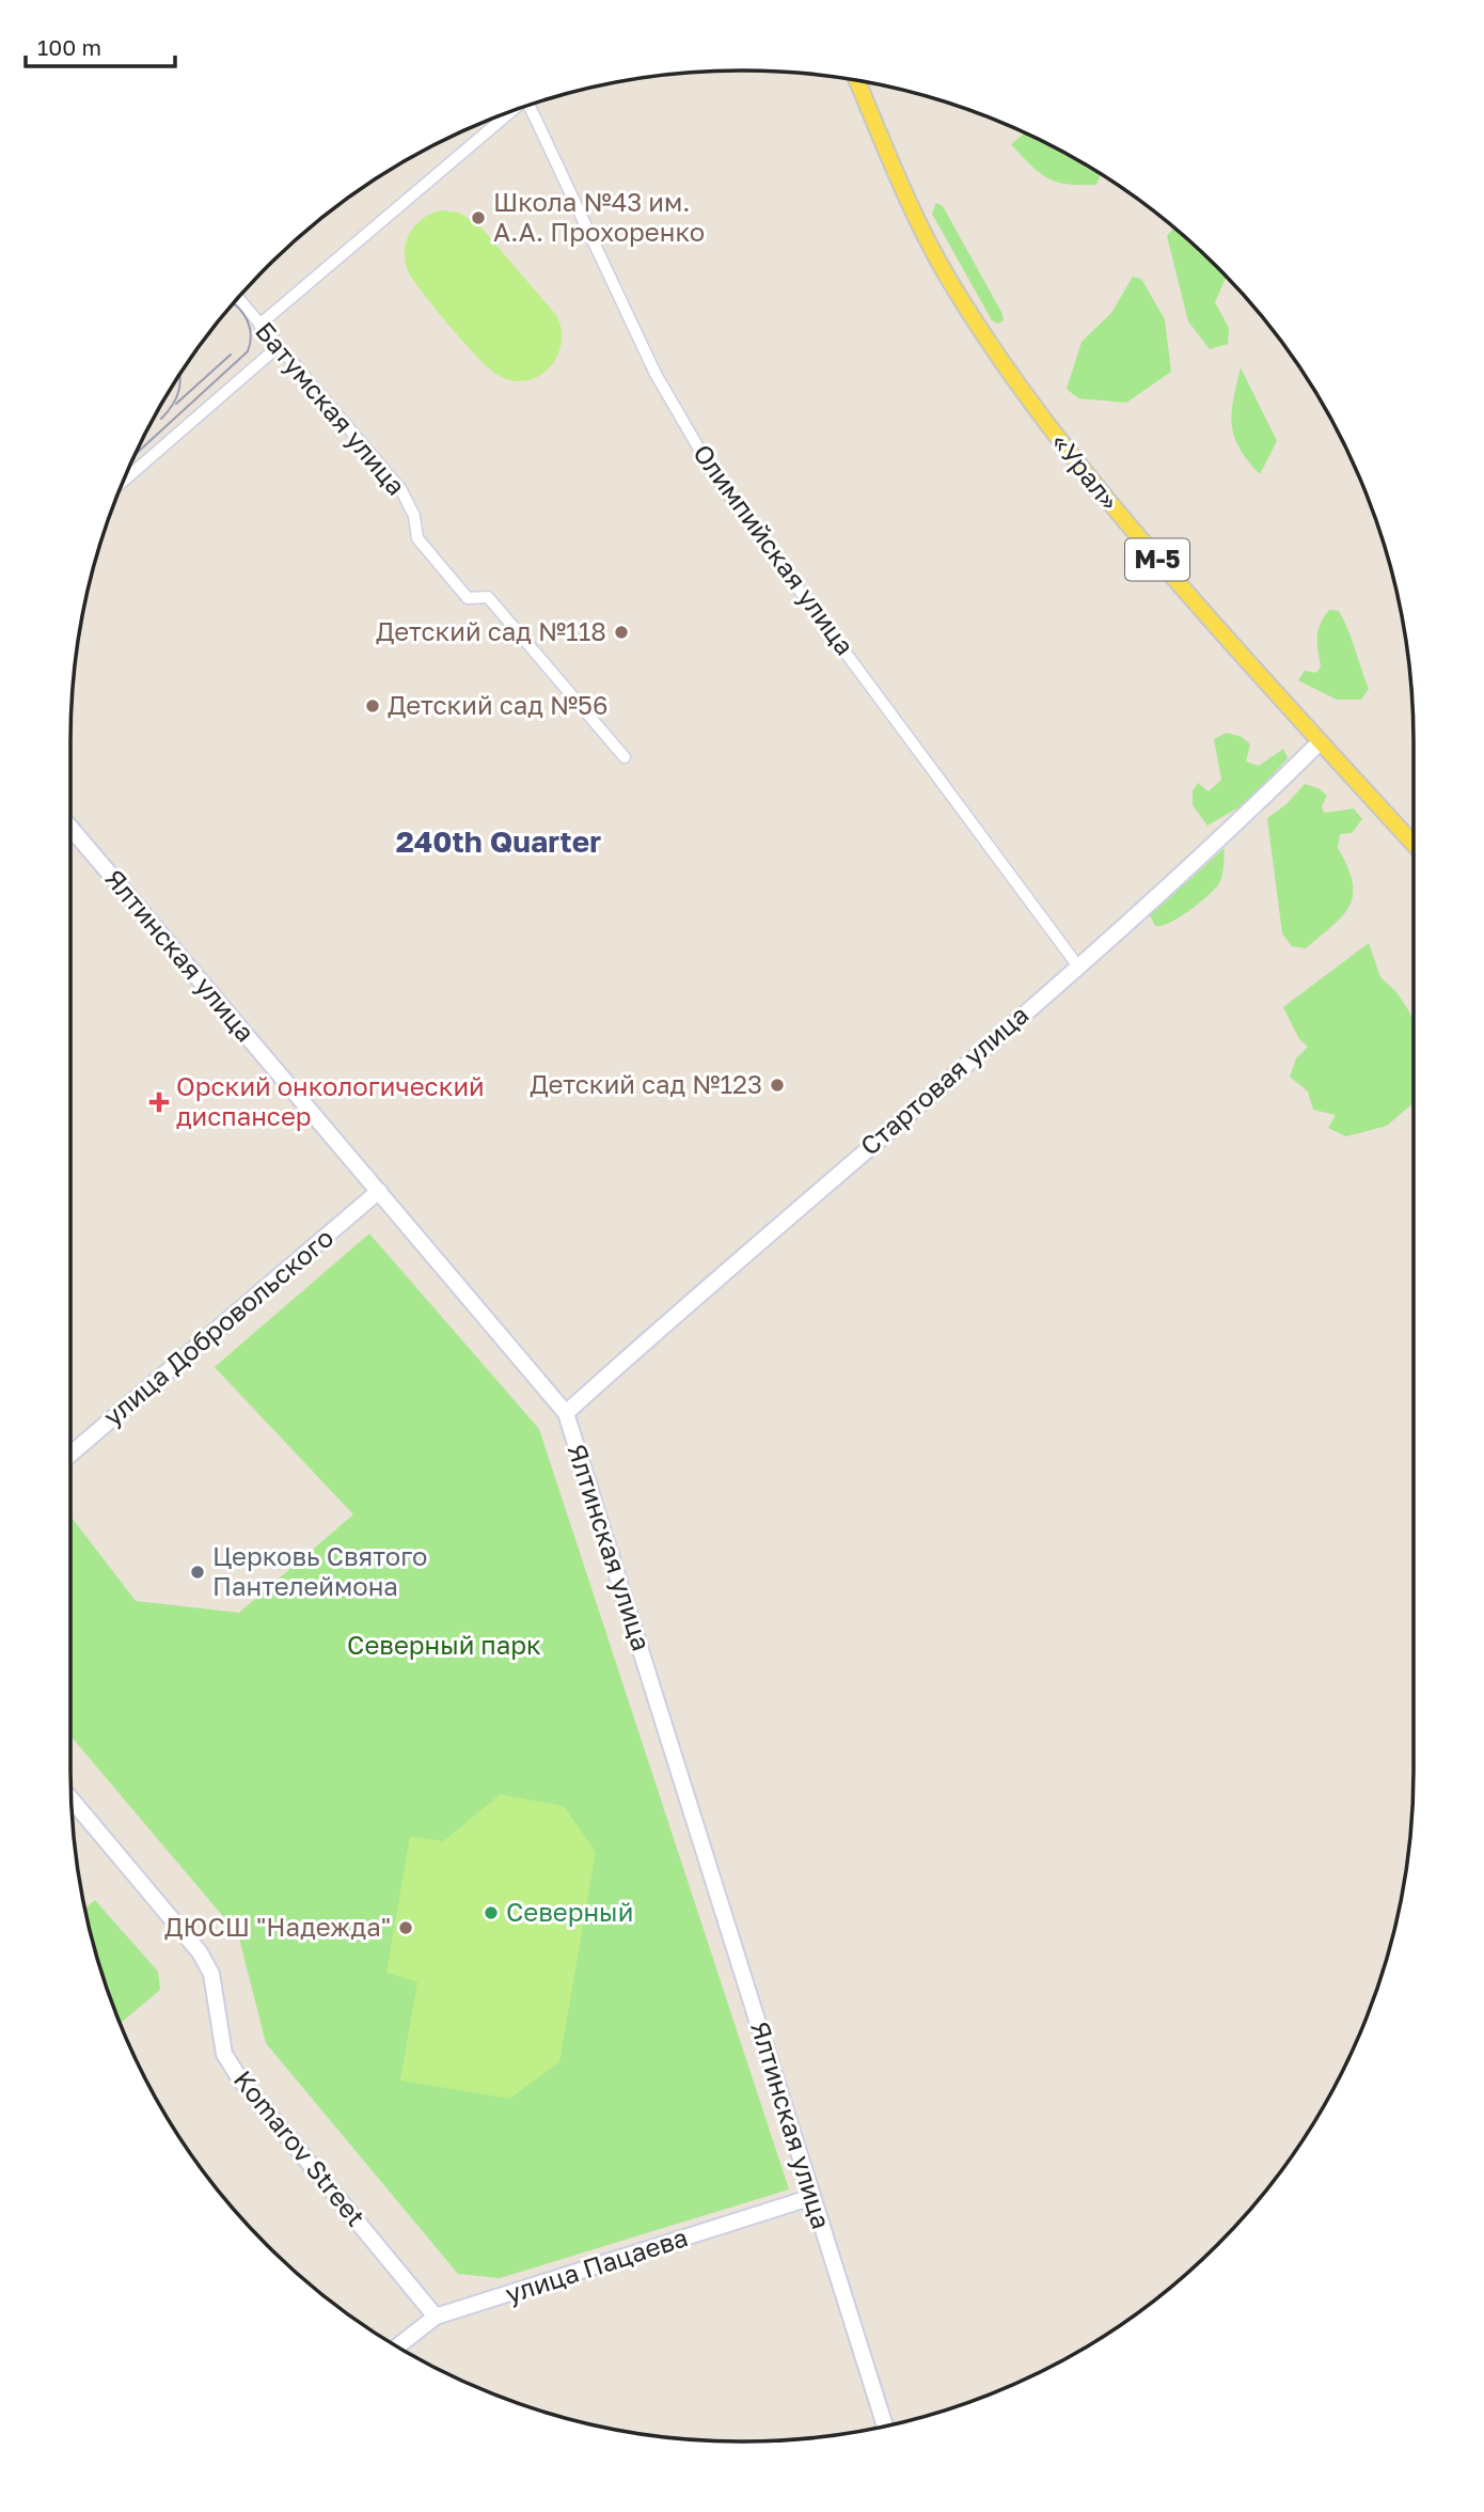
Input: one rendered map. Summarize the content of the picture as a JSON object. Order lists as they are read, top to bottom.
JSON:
{
  "streets": {
    "main road": [
      "«Урал»",
      "М-5",
      "Ялтинская улица",
      "Стартовая улица",
      "улица Добровольского",
      "Komarov Street",
      "улица Пацаева"
    ],
    "street": ["Батумская улица", "Олимпийская улица"]
  },
  "crossings": [
    ["«Урал»", "Стартовая улица"],
    ["Олимпийская улица", "Стартовая улица"],
    ["Ялтинская улица", "Стартовая улица"],
    ["Ялтинская улица", "улица Добровольского"],
    ["Ялтинская улица", "улица Пацаева"],
    ["Komarov Street", "улица Пацаева"]
  ],
  "districts": ["240th Quarter"],
  "parks": ["Северный парк"],
  "places": {
    "other": [
      "Школа №43 им. А.А. Прохоренко",
      "Детский сад №118",
      "Детский сад №56",
      "Детский сад №123",
      "Церковь Святого Пантелеймона",
      "Северный",
      "ДЮСШ \"Надежда\""
    ],
    "health": ["Орский онкологический диспансер"]
  },
  "scale_bar": "100 m"
}
